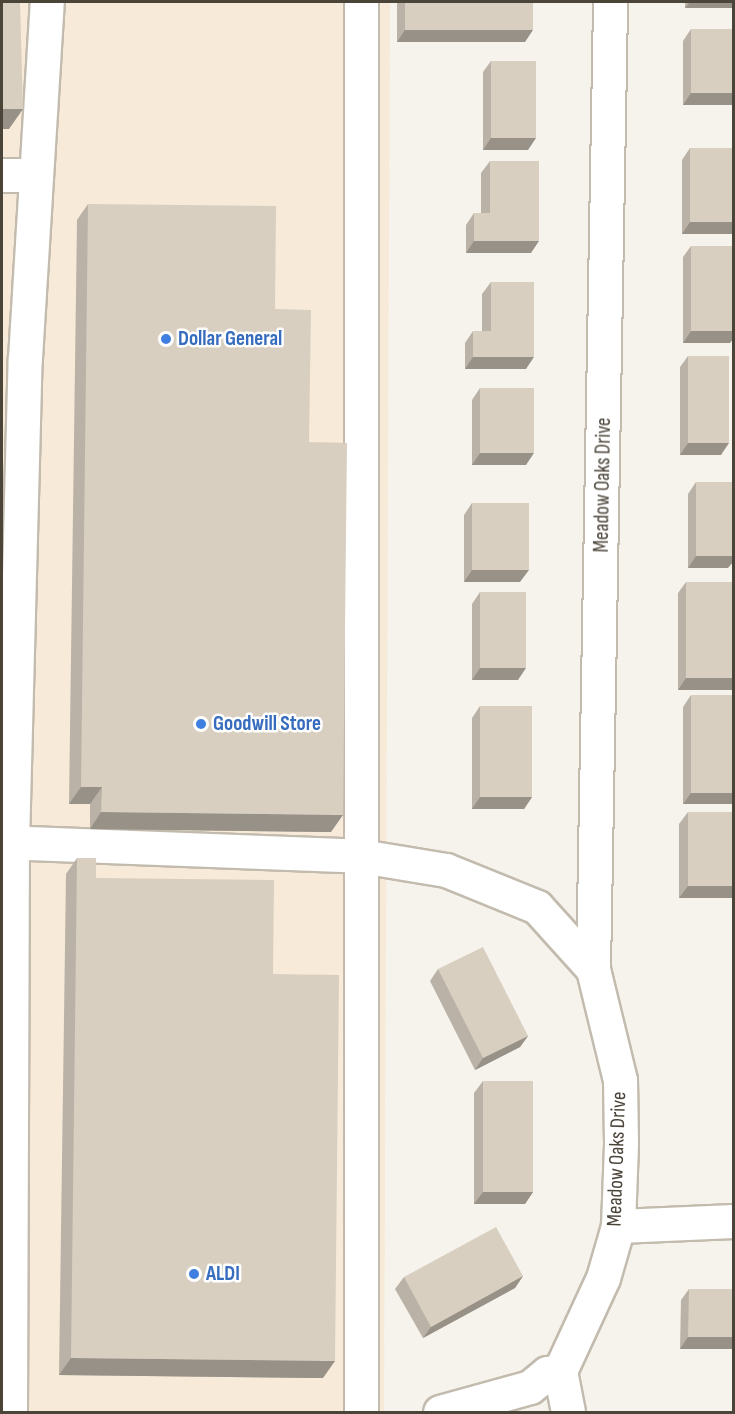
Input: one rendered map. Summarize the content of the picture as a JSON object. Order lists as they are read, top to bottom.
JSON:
{
  "streets": {
    "street": ["Meadow Oaks Drive"]
  },
  "places": ["Dollar General", "Goodwill Store", "ALDI"]
}
